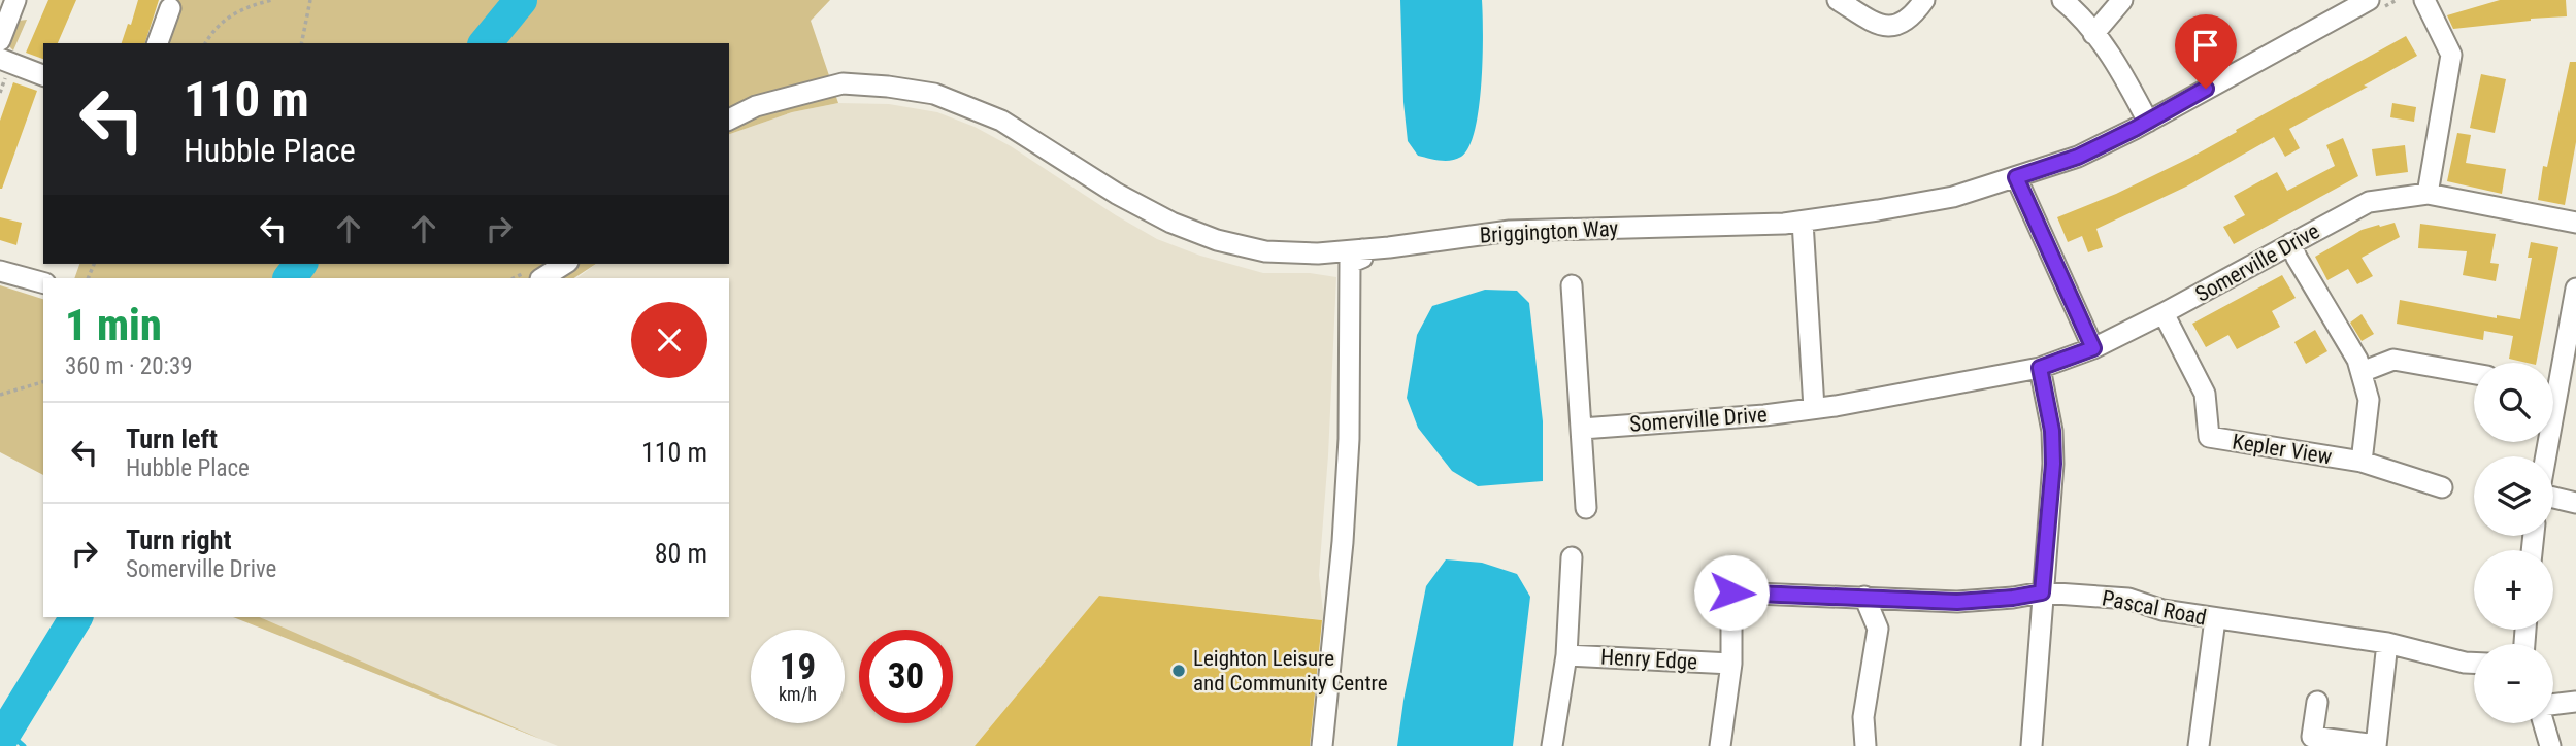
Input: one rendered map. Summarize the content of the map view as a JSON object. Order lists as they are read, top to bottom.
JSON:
{
  "streets": {
    "street": [
      "Briggington Way",
      "Somerville Drive",
      "Kepler View",
      "Pascal Road",
      "Henry Edge"
    ]
  },
  "crossings": [
    ["Somerville Drive", "Kepler View"],
    ["Pascal Road", "Henry Edge"]
  ],
  "places": ["Leighton Leisure and Community Centre"],
  "page": {
    "turn": ["110 m", "Hubble Place"],
    "heading": ["1 min", "360 m · 20:39"],
    "map_buttons": ["+", "−"],
    "list": [
      {
        "name": "Turn left",
        "note": "Hubble Place",
        "value": "110 m"
      },
      {
        "name": "Turn right",
        "note": "Somerville Drive",
        "value": "80 m"
      }
    ],
    "speed": "19 km/h",
    "limit": "30"
  }
}
